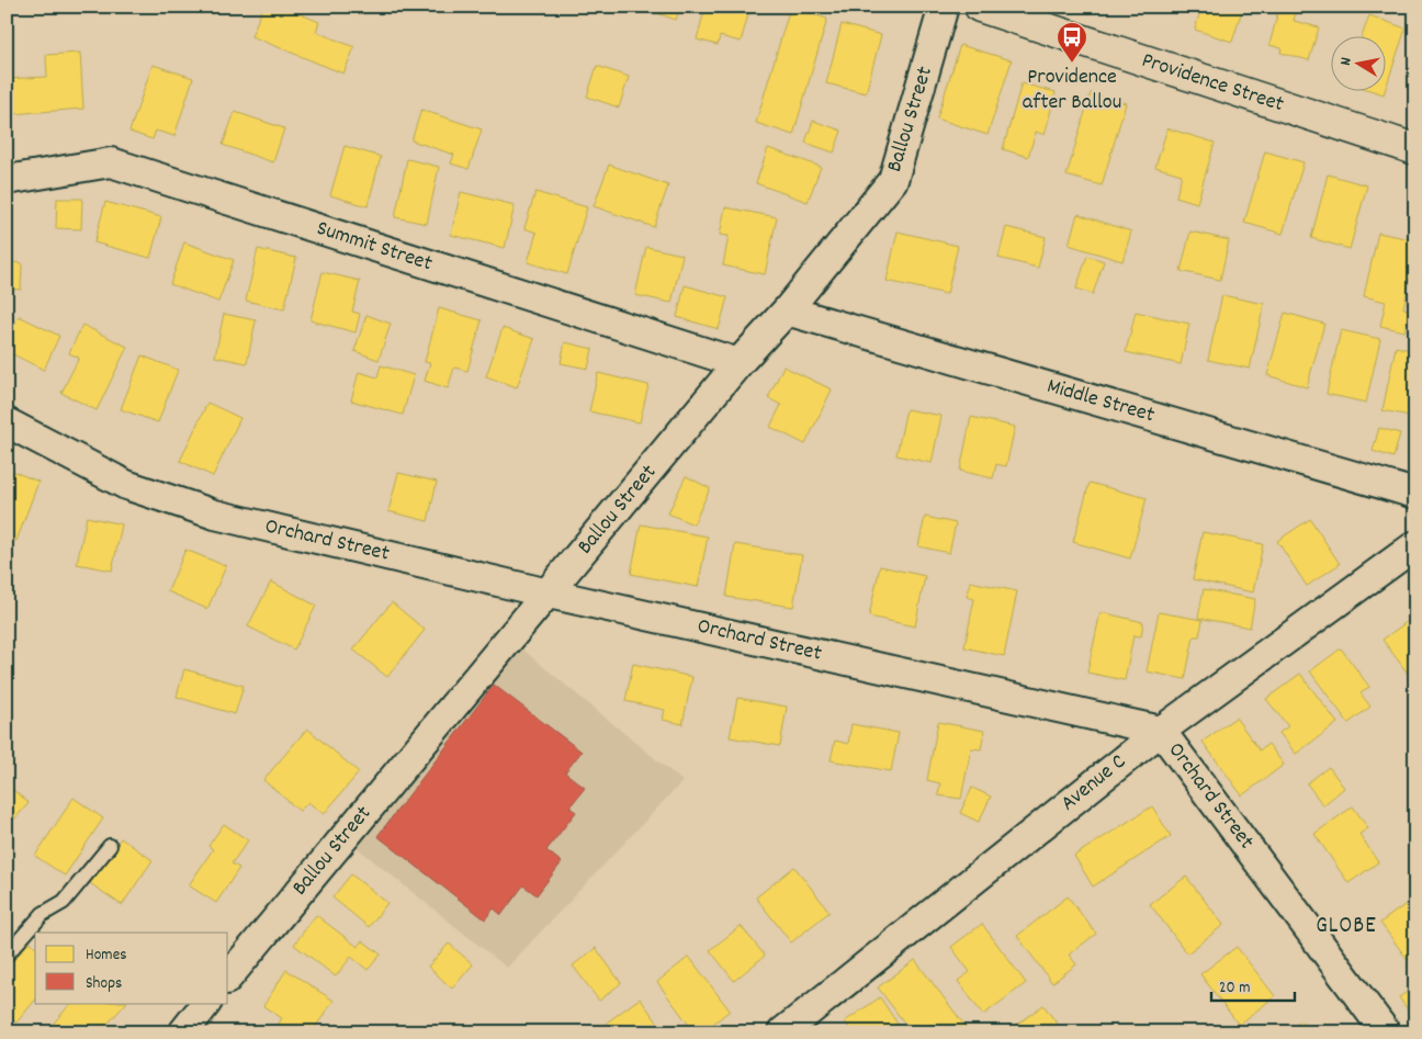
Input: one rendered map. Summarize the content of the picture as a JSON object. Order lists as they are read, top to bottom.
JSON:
{
  "streets": {
    "main road": ["Providence Street"],
    "street": [
      "Ballou Street",
      "Summit Street",
      "Middle Street",
      "Orchard Street",
      "Avenue C"
    ]
  },
  "crossings": [
    ["Ballou Street", "Summit Street"],
    ["Ballou Street", "Middle Street"],
    ["Ballou Street", "Orchard Street"],
    ["Orchard Street", "Avenue C"]
  ],
  "districts": ["GLOBE"],
  "places": {
    "bus stop": ["Providence after Ballou"]
  },
  "legend": ["Homes", "Shops"],
  "scale_bar": "20 m",
  "north": "left"
}
